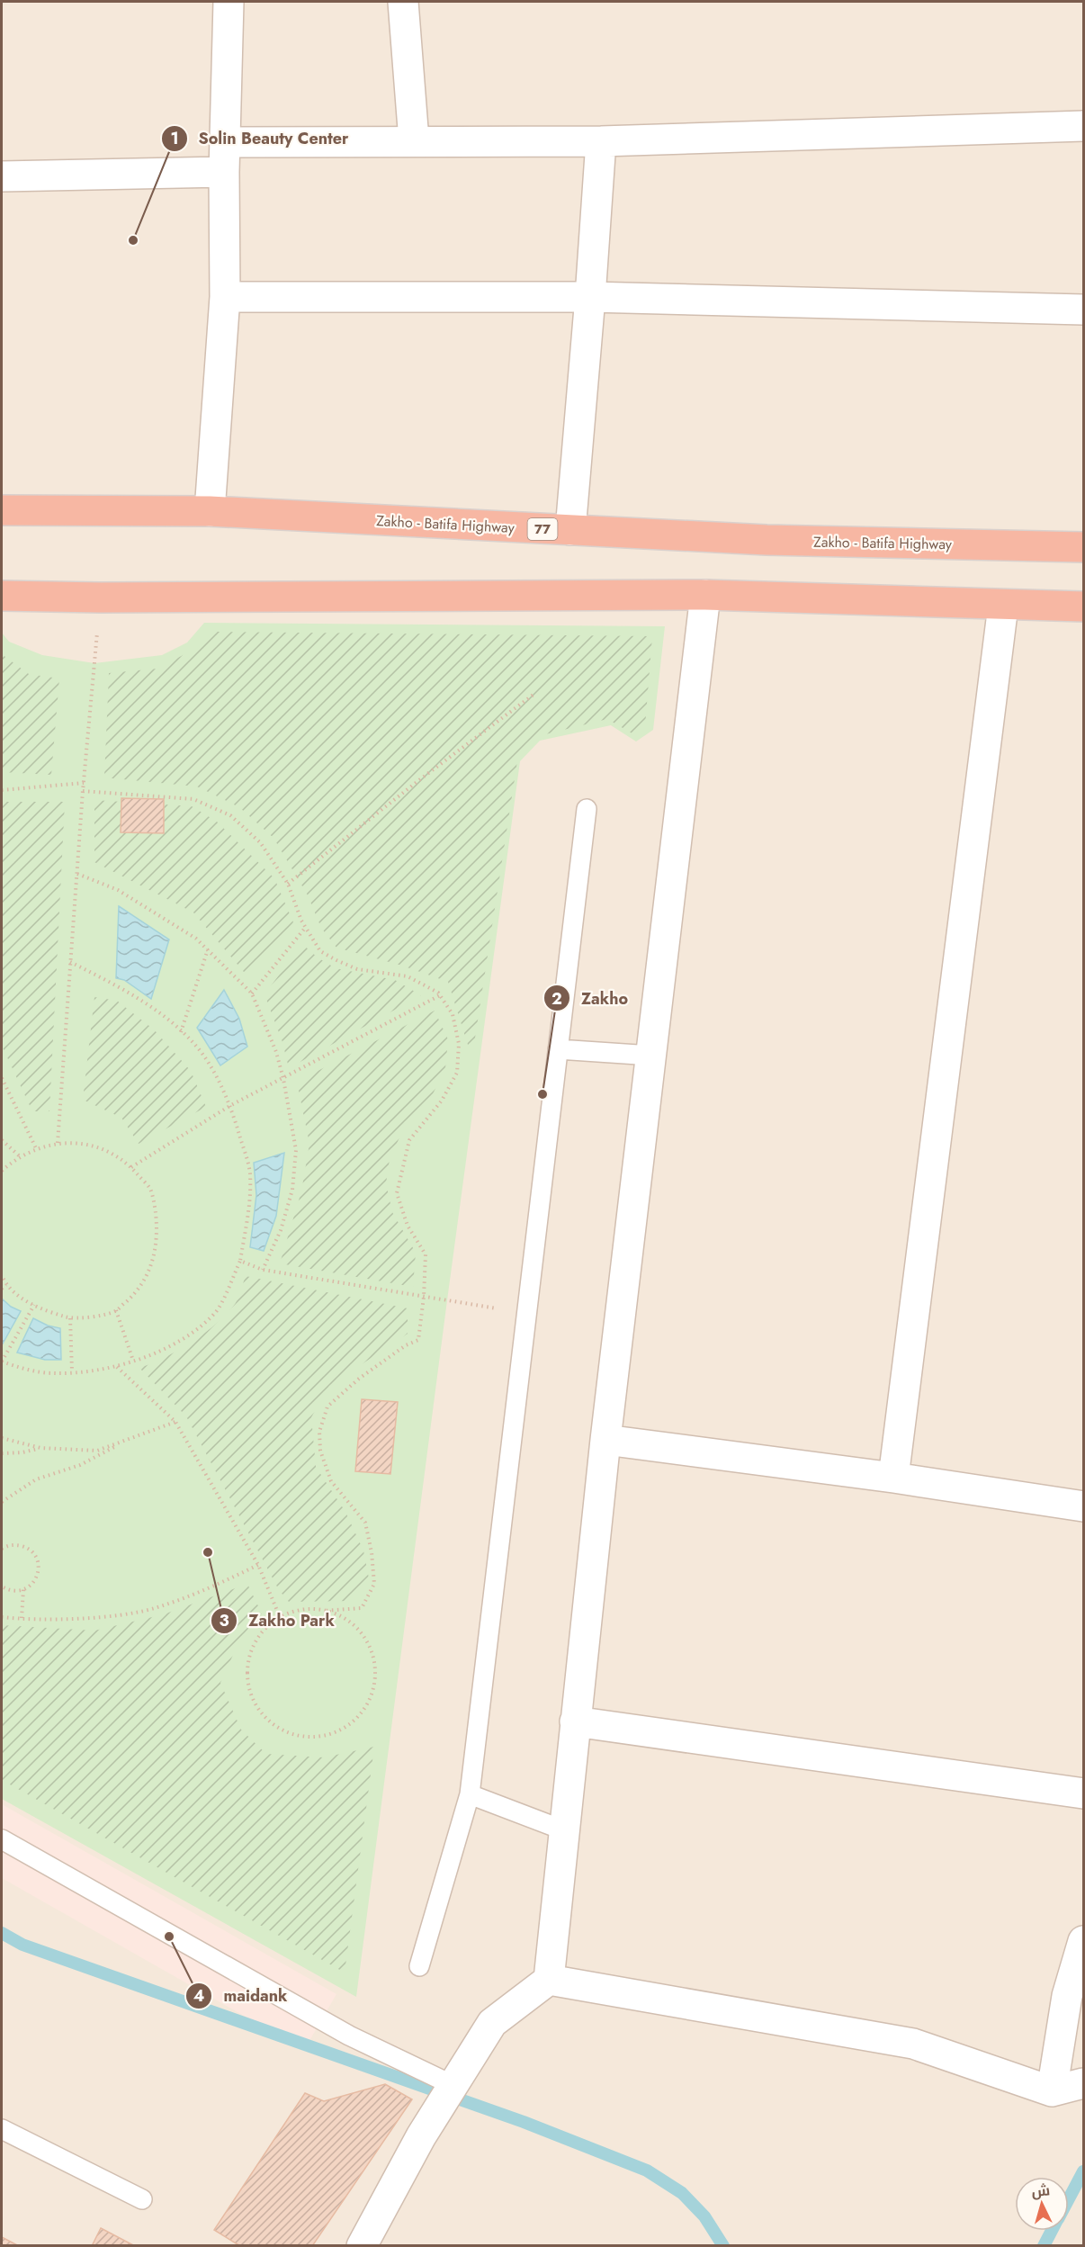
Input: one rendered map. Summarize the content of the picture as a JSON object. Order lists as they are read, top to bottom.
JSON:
{
  "streets": {
    "highway": ["Zakho - Batifa Highway", "77"]
  },
  "places": [
    "Solin Beauty Center",
    "Zakho",
    "Zakho Park",
    "maidank"
  ],
  "north": "top"
}
